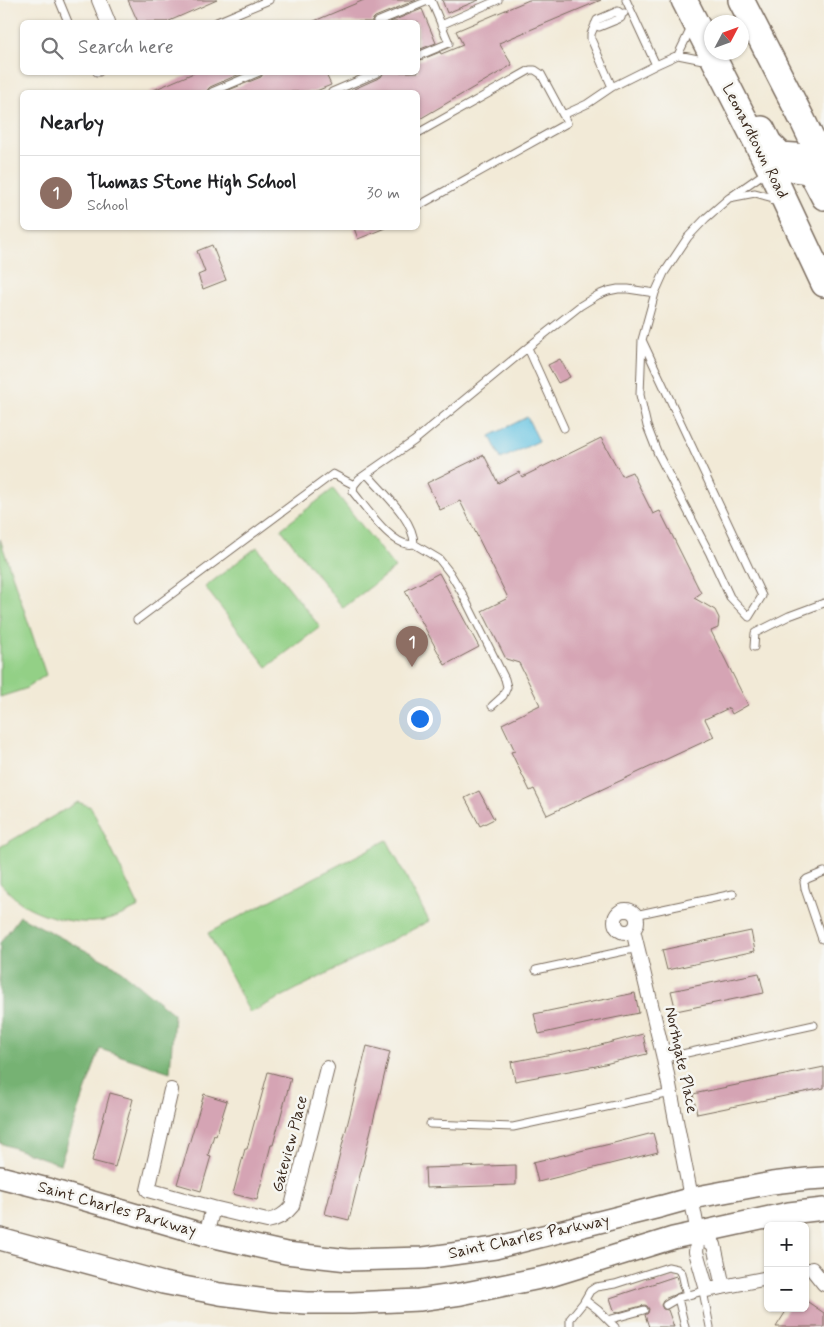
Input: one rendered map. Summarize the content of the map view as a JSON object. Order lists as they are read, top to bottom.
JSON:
{
  "streets": {
    "highway": ["Leonardtown Road"],
    "main road": ["Saint Charles Parkway"],
    "street": ["Northgate Place", "Gateview Place"]
  },
  "crossings": [
    ["Northgate Place", "Saint Charles Parkway"]
  ],
  "north": "top right",
  "page": {
    "search": "Search here",
    "heading": "Nearby",
    "list": [
      {
        "mark": "1",
        "name": "Thomas Stone High School",
        "note": "School",
        "value": "30 m"
      }
    ],
    "pins": "1",
    "map_buttons": ["+", "−"]
  }
}
